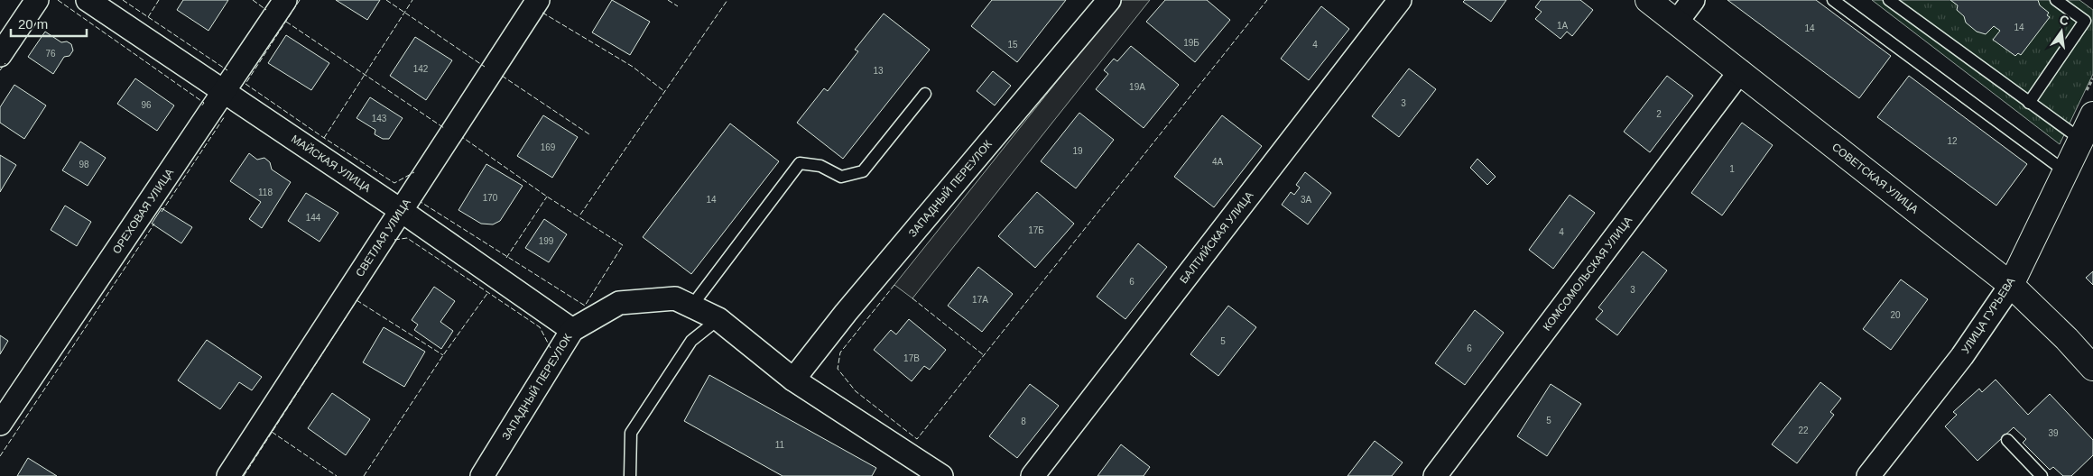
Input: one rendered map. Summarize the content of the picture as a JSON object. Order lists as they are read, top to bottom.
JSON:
{
  "streets": {
    "street": [
      "МАЙСКАЯ УЛИЦА",
      "СОВЕТСКАЯ УЛИЦА",
      "ЗАПАДНЫЙ ПЕРЕУЛОК",
      "ОРЕХОВАЯ УЛИЦА",
      "СВЕТЛАЯ УЛИЦА",
      "БАЛТИЙСКАЯ УЛИЦА",
      "КОМСОМОЛЬСКАЯ УЛИЦА",
      "УЛИЦА ГУРЬЕВА"
    ]
  },
  "crossings": [
    ["МАЙСКАЯ УЛИЦА", "ЗАПАДНЫЙ ПЕРЕУЛОК"],
    ["МАЙСКАЯ УЛИЦА", "ОРЕХОВАЯ УЛИЦА"],
    ["МАЙСКАЯ УЛИЦА", "СВЕТЛАЯ УЛИЦА"],
    ["СОВЕТСКАЯ УЛИЦА", "КОМСОМОЛЬСКАЯ УЛИЦА"],
    ["СОВЕТСКАЯ УЛИЦА", "УЛИЦА ГУРЬЕВА"]
  ],
  "house_numbers": [
    "1А",
    "14",
    "14",
    "19Б",
    "15",
    "4",
    "76",
    "142",
    "13",
    "19А",
    "3",
    "96",
    "2",
    "143",
    "12",
    "169",
    "19",
    "4А",
    "98",
    "1",
    "118",
    "170",
    "14",
    "3А",
    "144",
    "17Б",
    "4",
    "199",
    "6",
    "3",
    "17А",
    "20",
    "5",
    "6",
    "17В",
    "5",
    "8",
    "22",
    "39",
    "11"
  ],
  "scale_bar": "20 m",
  "north": "top"
}
